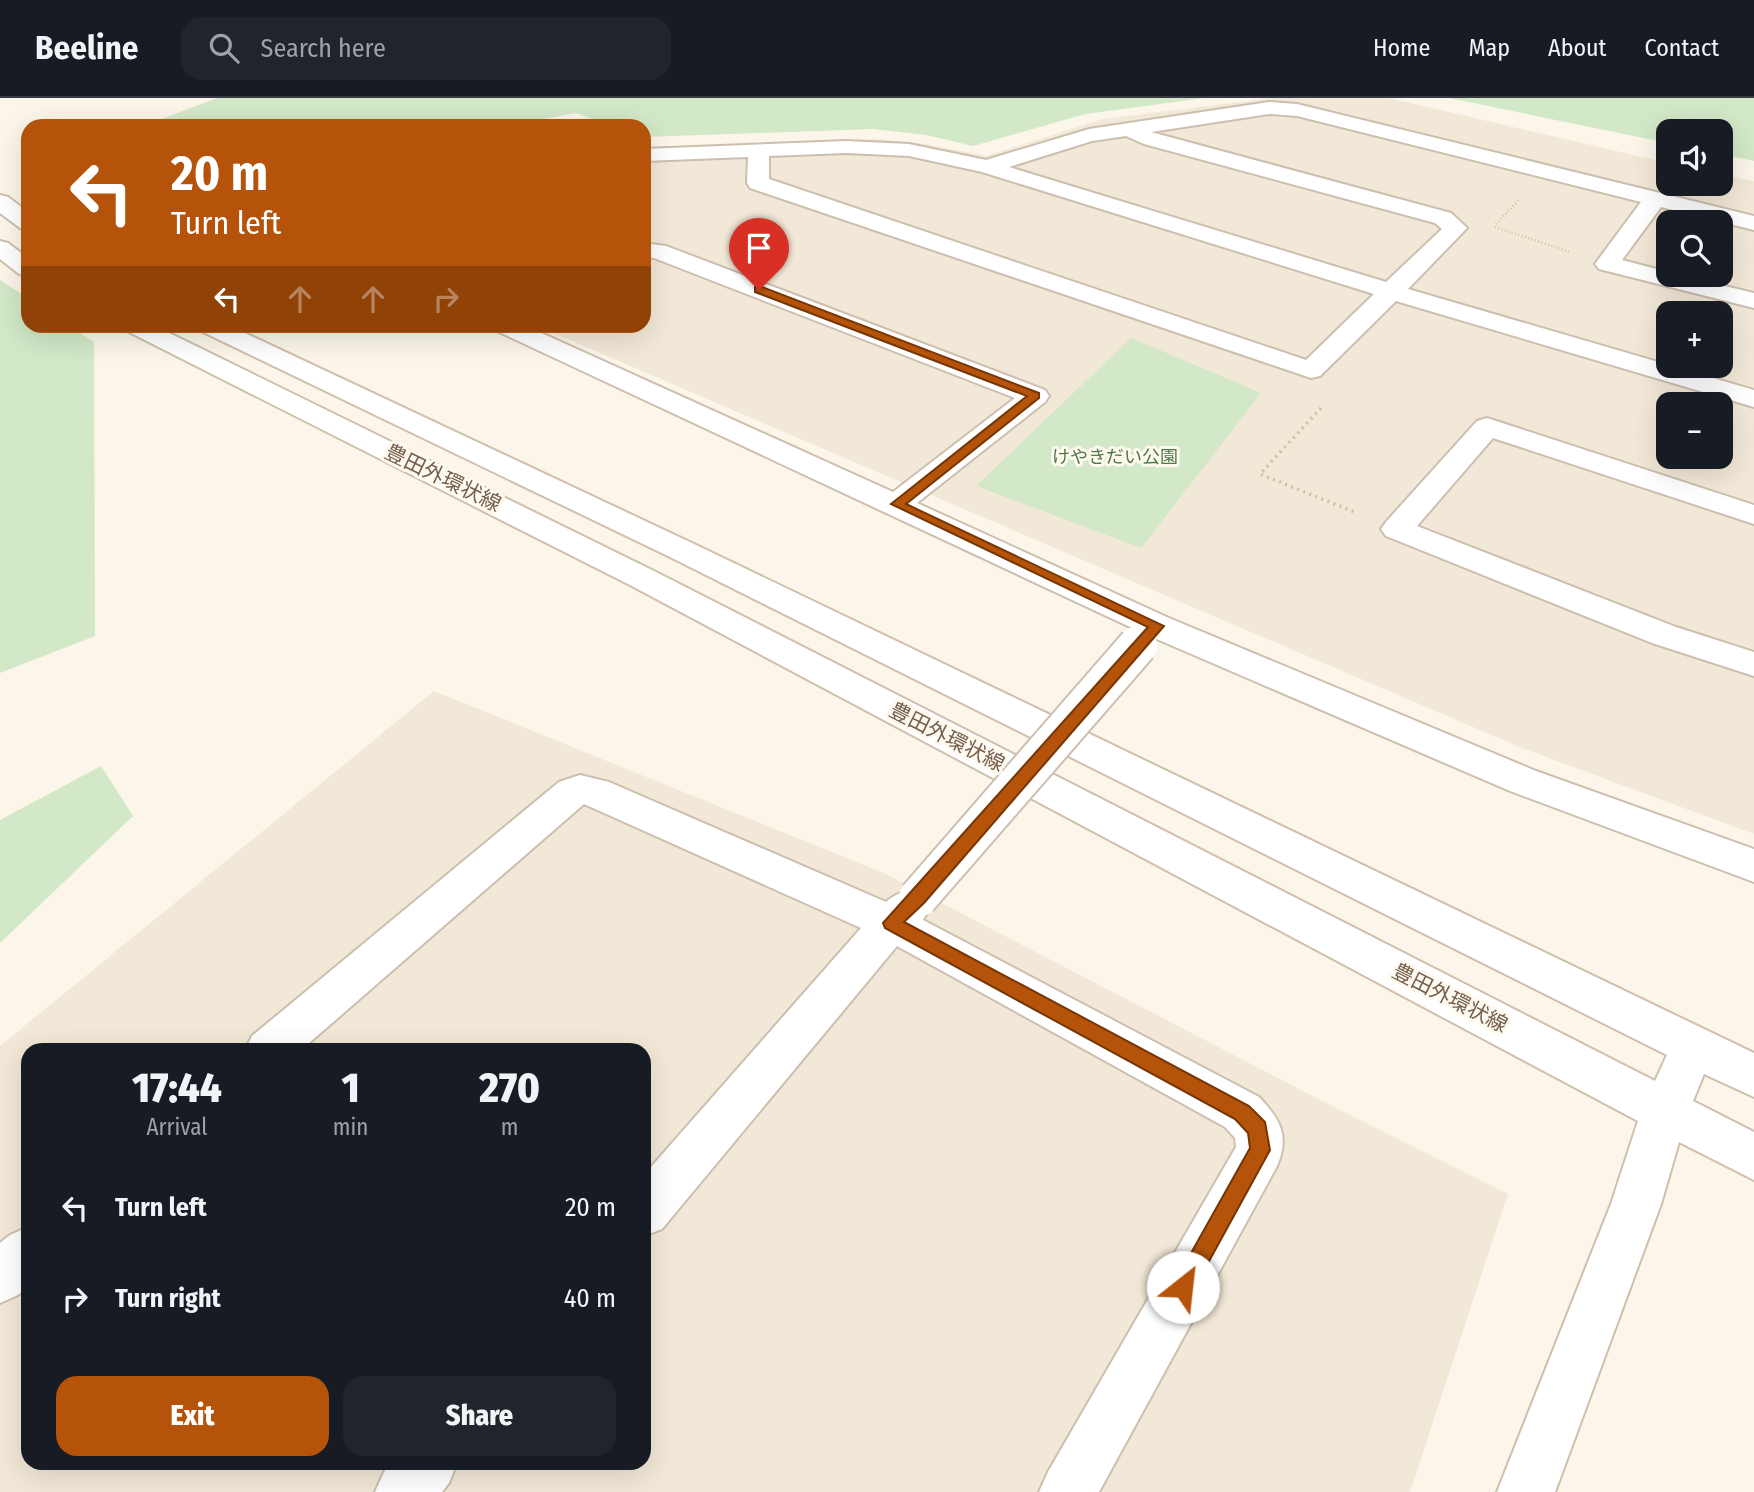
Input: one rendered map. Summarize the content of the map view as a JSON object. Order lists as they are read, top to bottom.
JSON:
{
  "streets": {
    "street": ["豊田外環状線"]
  },
  "parks": ["けやきだい公園"],
  "page": {
    "header": "Beeline",
    "search": "Search here",
    "nav": [
      "Home",
      "Map",
      "About",
      "Contact"
    ],
    "map_buttons": ["+", "−"],
    "turn": ["20 m", "Turn left"],
    "eta": [
      "17:44",
      "Arrival",
      "1",
      "min",
      "270",
      "m"
    ],
    "list": [
      {
        "name": "Turn left",
        "value": "20 m"
      },
      {
        "name": "Turn right",
        "value": "40 m"
      }
    ],
    "buttons": ["Exit", "Share"]
  }
}
